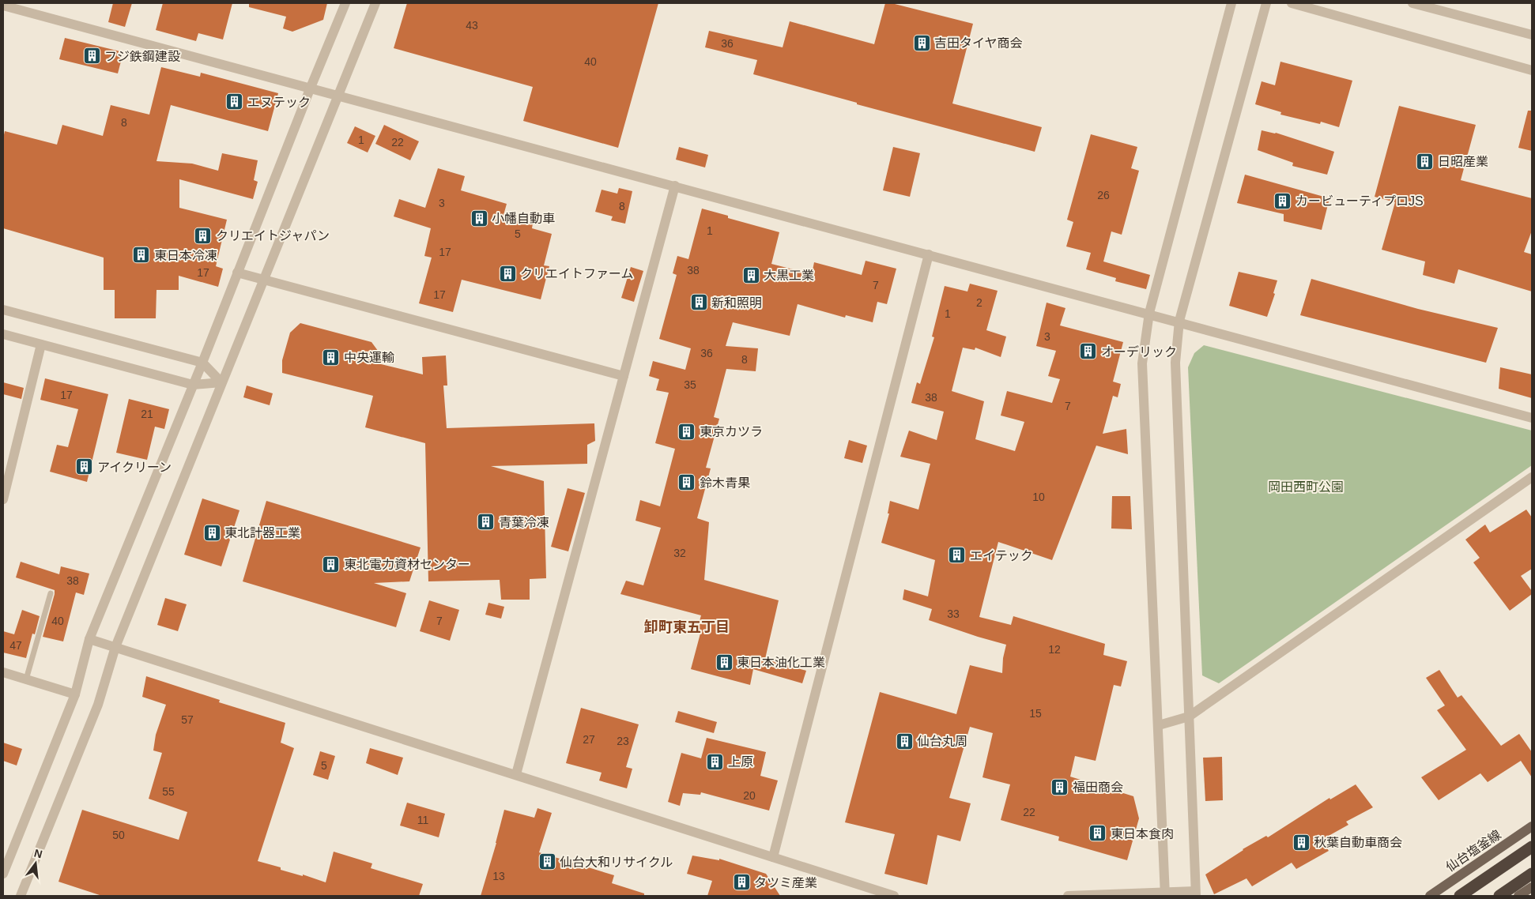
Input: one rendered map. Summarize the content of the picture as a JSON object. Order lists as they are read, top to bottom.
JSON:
{
  "streets": {
    "main road": ["仙台塩釜線"]
  },
  "districts": ["卸町東五丁目"],
  "parks": ["岡田西町公園"],
  "places": {
    "building": [
      "吉田タイヤ商会",
      "フジ鉄鋼建設",
      "エヌテック",
      "日昭産業",
      "カービューティプロJS",
      "小幡自動車",
      "クリエイトジャパン",
      "東日本冷凍",
      "クリエイトファーム",
      "大黒工業",
      "新和照明",
      "オーデリック",
      "中央運輸",
      "東京カツラ",
      "アイクリーン",
      "鈴木青果",
      "青葉冷凍",
      "東北計器工業",
      "エイテック",
      "東北電力資材センター",
      "東日本油化工業",
      "仙台丸周",
      "上原",
      "福田商会",
      "東日本食肉",
      "秋葉自動車商会",
      "仙台大和リサイクル",
      "タツミ産業"
    ]
  },
  "house_numbers": [
    "43",
    "36",
    "40",
    "8",
    "1",
    "22",
    "26",
    "3",
    "8",
    "1",
    "5",
    "17",
    "38",
    "17",
    "7",
    "17",
    "2",
    "1",
    "3",
    "36",
    "8",
    "35",
    "17",
    "38",
    "7",
    "21",
    "10",
    "32",
    "38",
    "33",
    "40",
    "7",
    "47",
    "12",
    "15",
    "57",
    "27",
    "23",
    "5",
    "55",
    "20",
    "22",
    "11",
    "50",
    "13"
  ],
  "north": "top"
}
